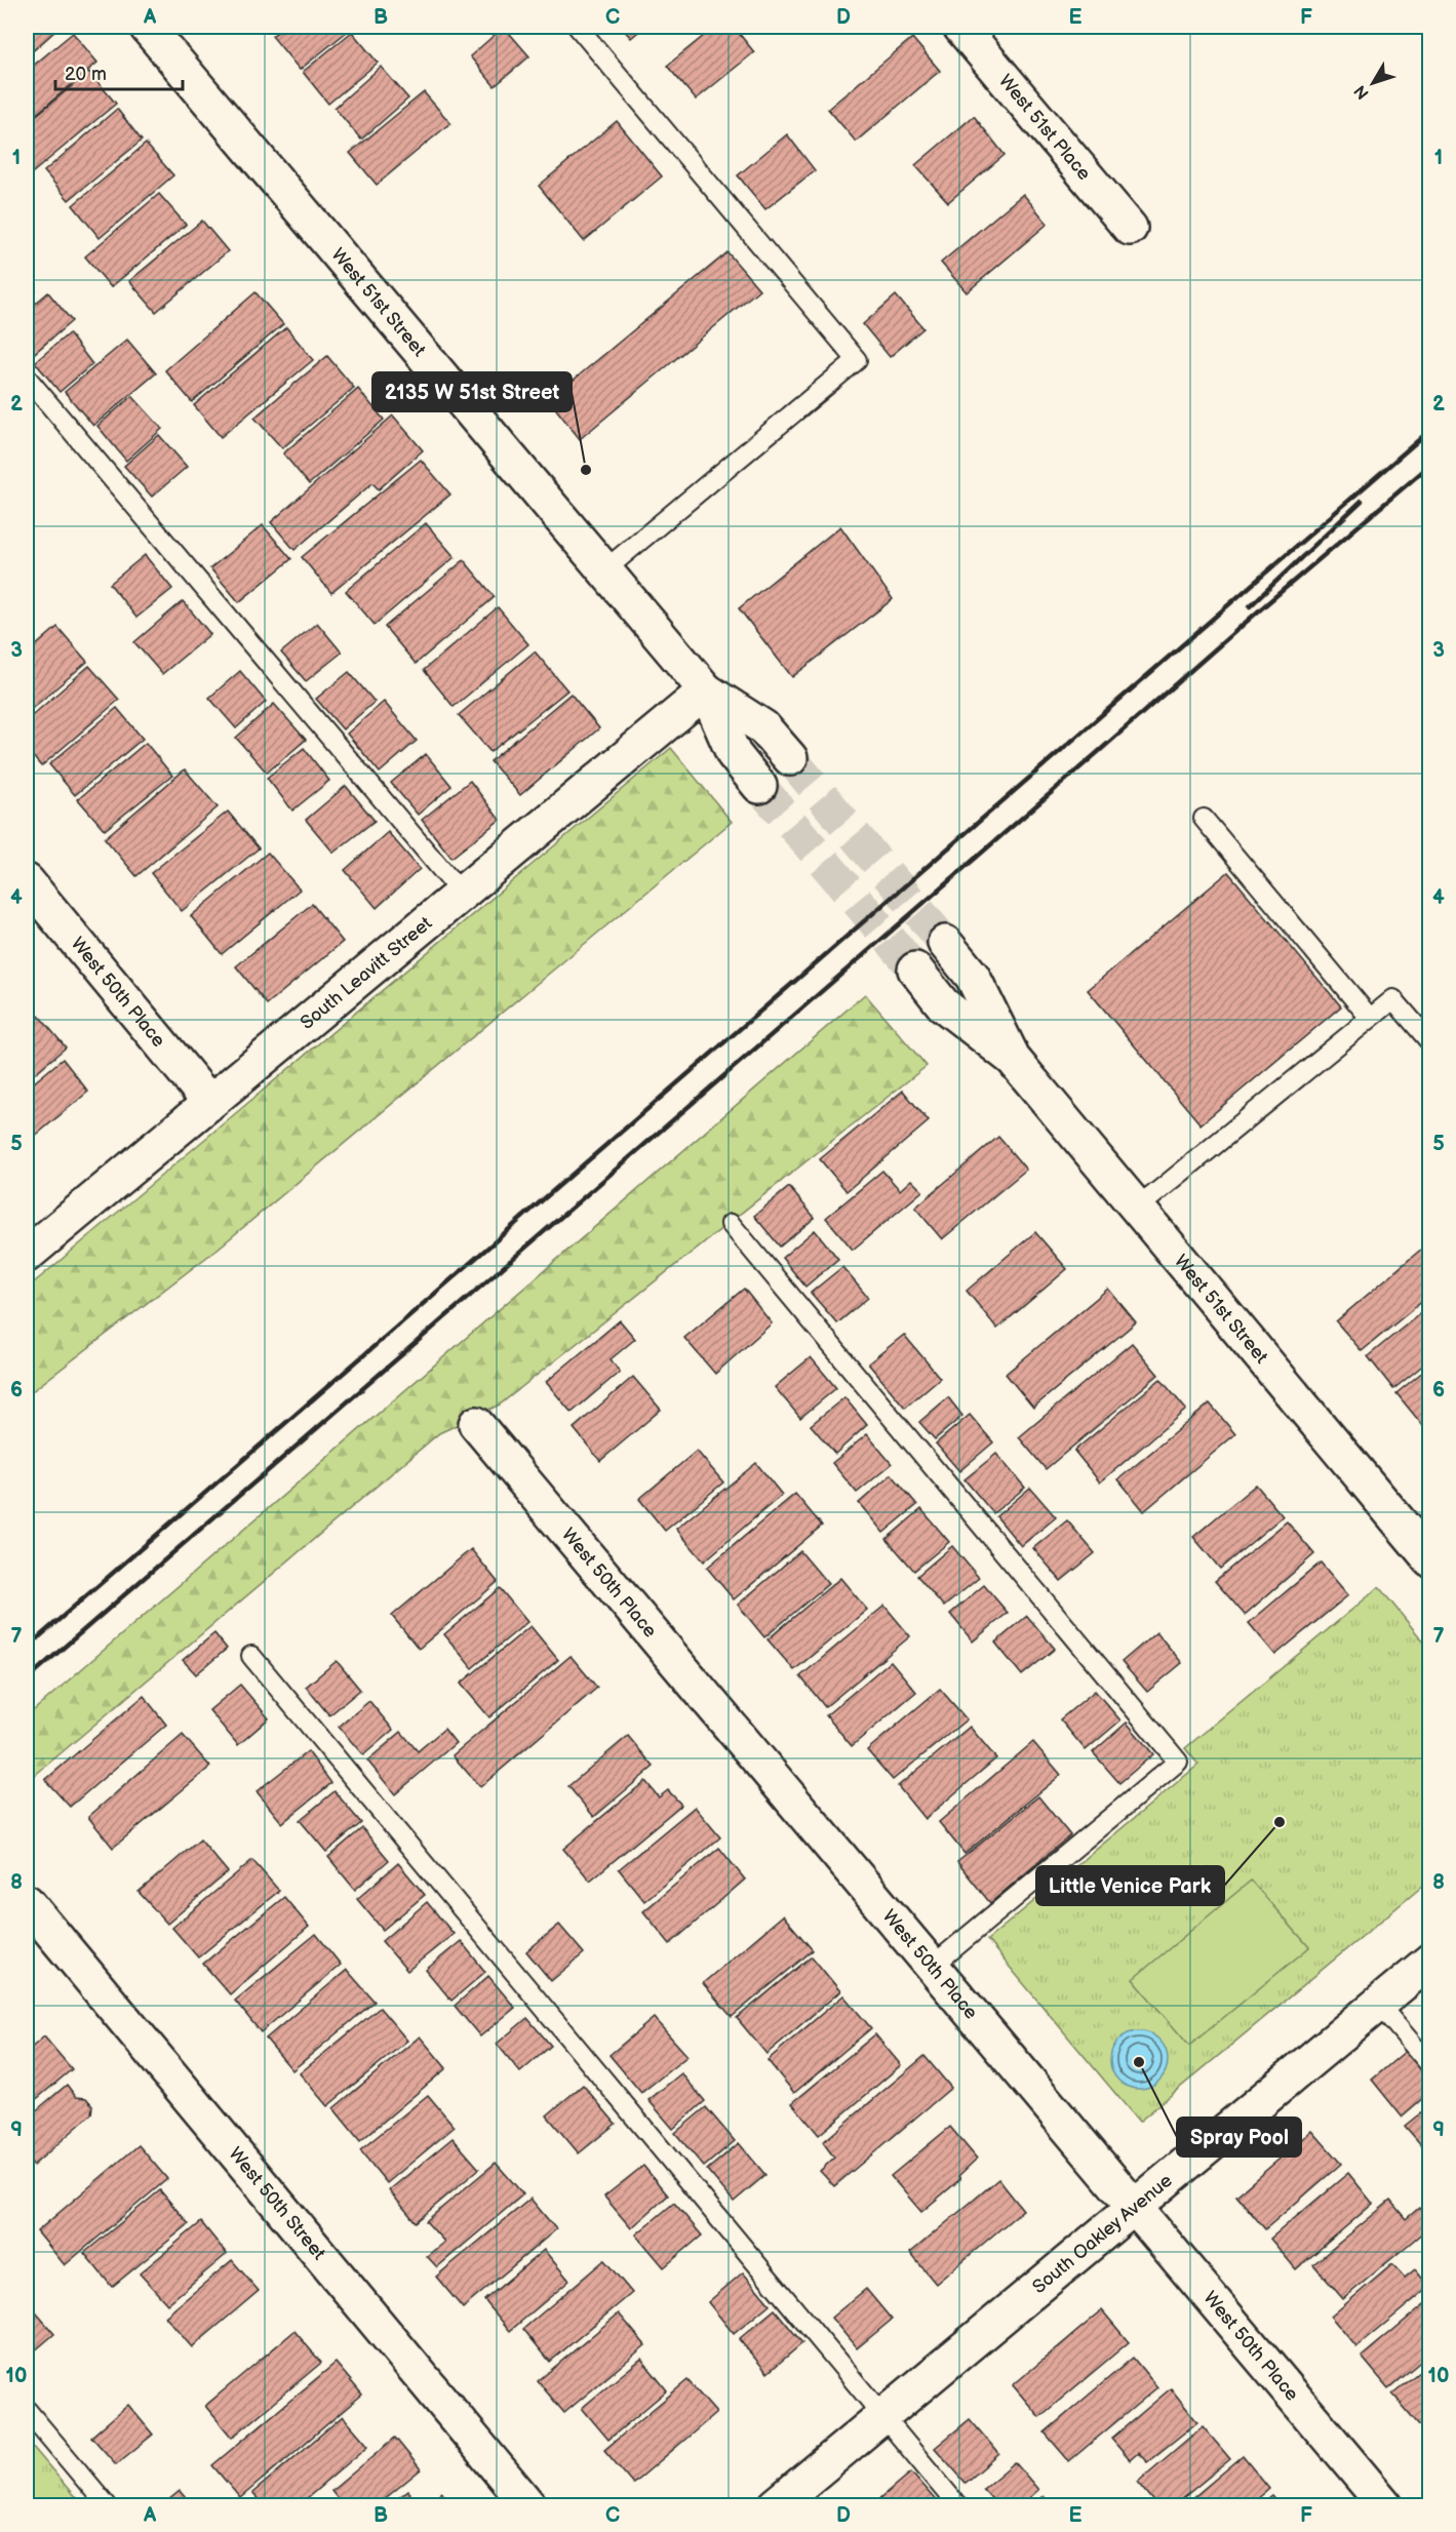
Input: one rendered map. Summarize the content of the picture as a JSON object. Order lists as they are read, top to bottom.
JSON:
{
  "streets": {
    "street": [
      "West 51st Place",
      "West 51st Street",
      "South Leavitt Street",
      "West 50th Place",
      "West 50th Street",
      "South Oakley Avenue"
    ]
  },
  "crossings": [
    ["West 51st Street", "South Leavitt Street"],
    ["South Leavitt Street", "West 50th Place"],
    ["West 50th Place", "South Oakley Avenue"]
  ],
  "places": ["2135 W 51st Street", "Little Venice Park", "Spray Pool"],
  "scale_bar": "20 m",
  "north": "bottom left",
  "grid": {
    "columns": [
      "A",
      "B",
      "C",
      "D",
      "E",
      "F"
    ],
    "rows": [
      "1",
      "2",
      "3",
      "4",
      "5",
      "6",
      "7",
      "8",
      "9",
      "10"
    ]
  }
}
